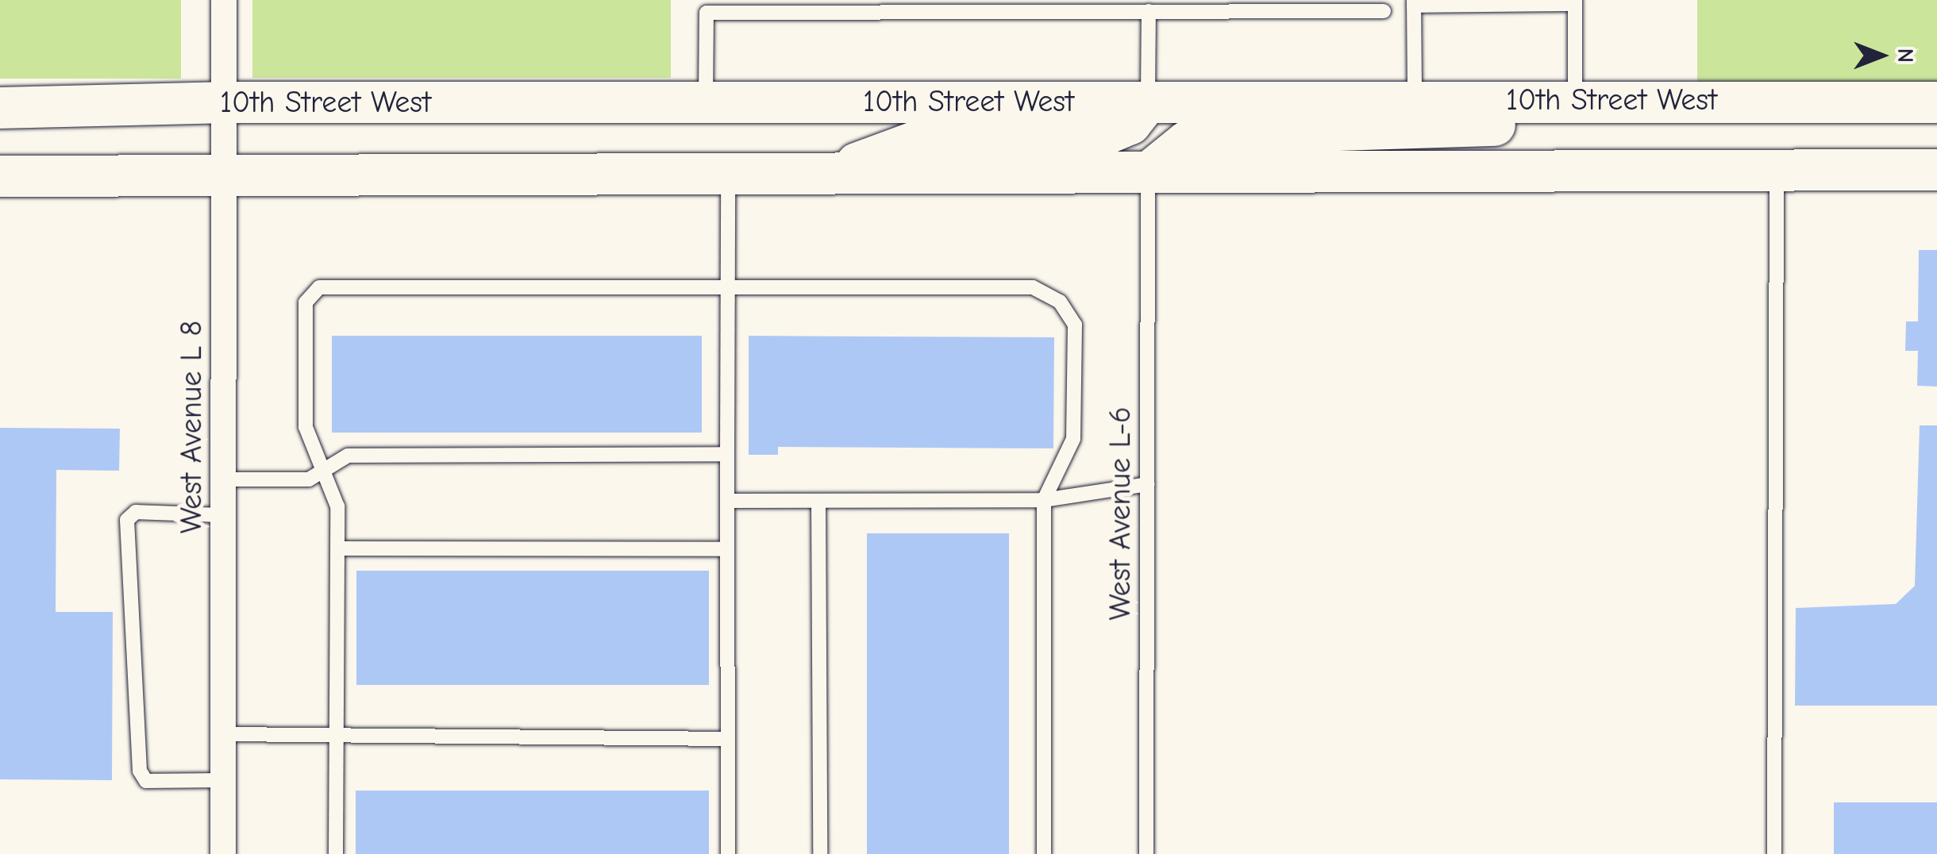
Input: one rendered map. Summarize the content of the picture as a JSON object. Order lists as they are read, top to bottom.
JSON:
{
  "streets": {
    "main road": ["10th Street West"],
    "street": ["West Avenue L 8"],
    "lane": ["West Avenue L-6"]
  },
  "crossings": [
    ["10th Street West", "West Avenue L 8"]
  ],
  "north": "right"
}
